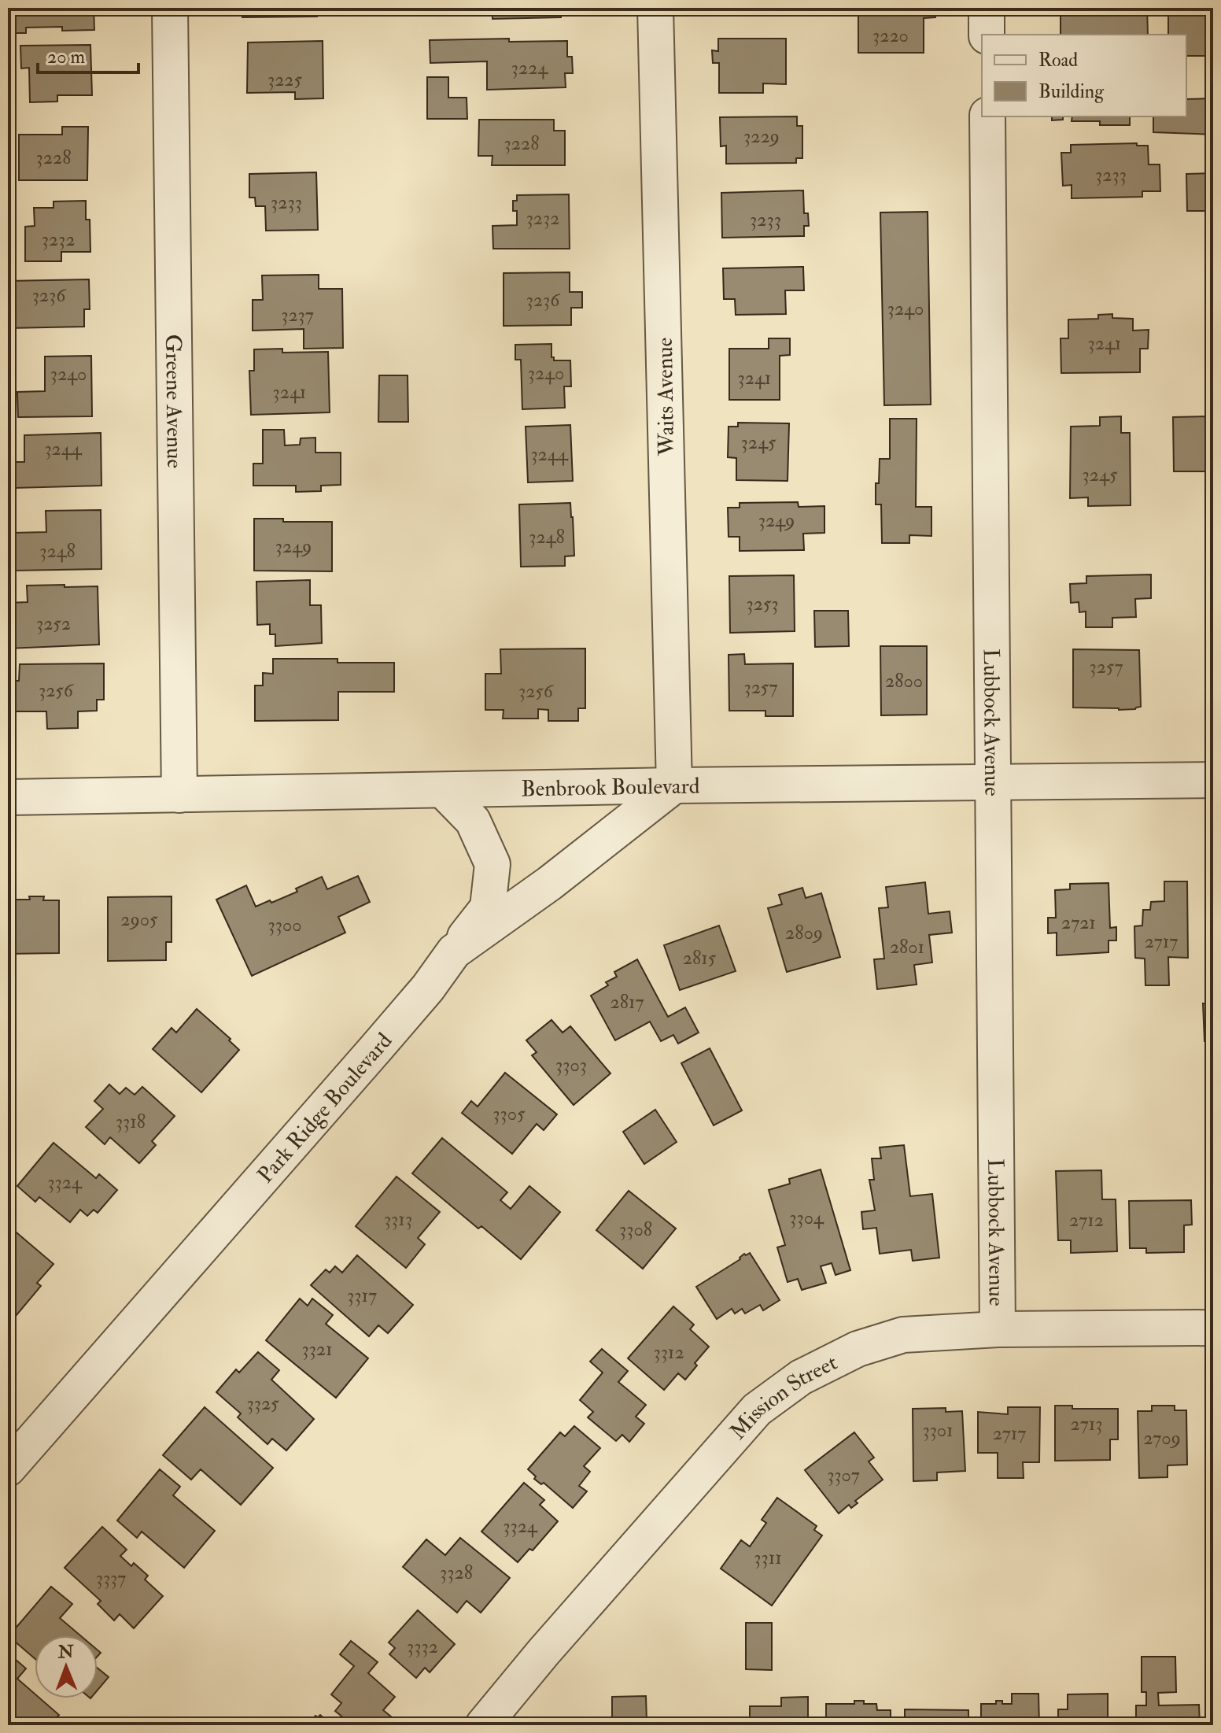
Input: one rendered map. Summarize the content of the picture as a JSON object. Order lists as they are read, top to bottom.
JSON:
{
  "streets": {
    "street": [
      "Waits Avenue",
      "Greene Avenue",
      "Lubbock Avenue",
      "Benbrook Boulevard",
      "Park Ridge Boulevard",
      "Mission Street"
    ]
  },
  "crossings": [
    ["Waits Avenue", "Benbrook Boulevard"],
    ["Waits Avenue", "Park Ridge Boulevard"],
    ["Greene Avenue", "Benbrook Boulevard"],
    ["Lubbock Avenue", "Benbrook Boulevard"],
    ["Lubbock Avenue", "Mission Street"],
    ["Benbrook Boulevard", "Park Ridge Boulevard"]
  ],
  "house_numbers": [
    "3220",
    "3224",
    "3225",
    "3229",
    "3228",
    "3228",
    "3233",
    "3233",
    "3232",
    "3233",
    "3232",
    "3236",
    "3236",
    "3240",
    "3237",
    "3241",
    "3240",
    "3240",
    "3241",
    "3241",
    "3245",
    "3244",
    "3244",
    "3245",
    "3249",
    "3248",
    "3249",
    "3248",
    "3253",
    "3252",
    "3257",
    "2800",
    "3257",
    "3256",
    "3256",
    "2905",
    "2721",
    "3300",
    "2809",
    "2717",
    "2801",
    "2815",
    "2817",
    "3303",
    "3305",
    "3318",
    "3324",
    "3304",
    "3313",
    "2712",
    "3308",
    "3317",
    "3321",
    "3312",
    "3325",
    "2713",
    "3301",
    "2717",
    "2709",
    "3307",
    "3324",
    "3311",
    "3328",
    "3337",
    "3332"
  ],
  "legend": ["Road", "Building"],
  "scale_bar": "20 m",
  "north": "top"
}
